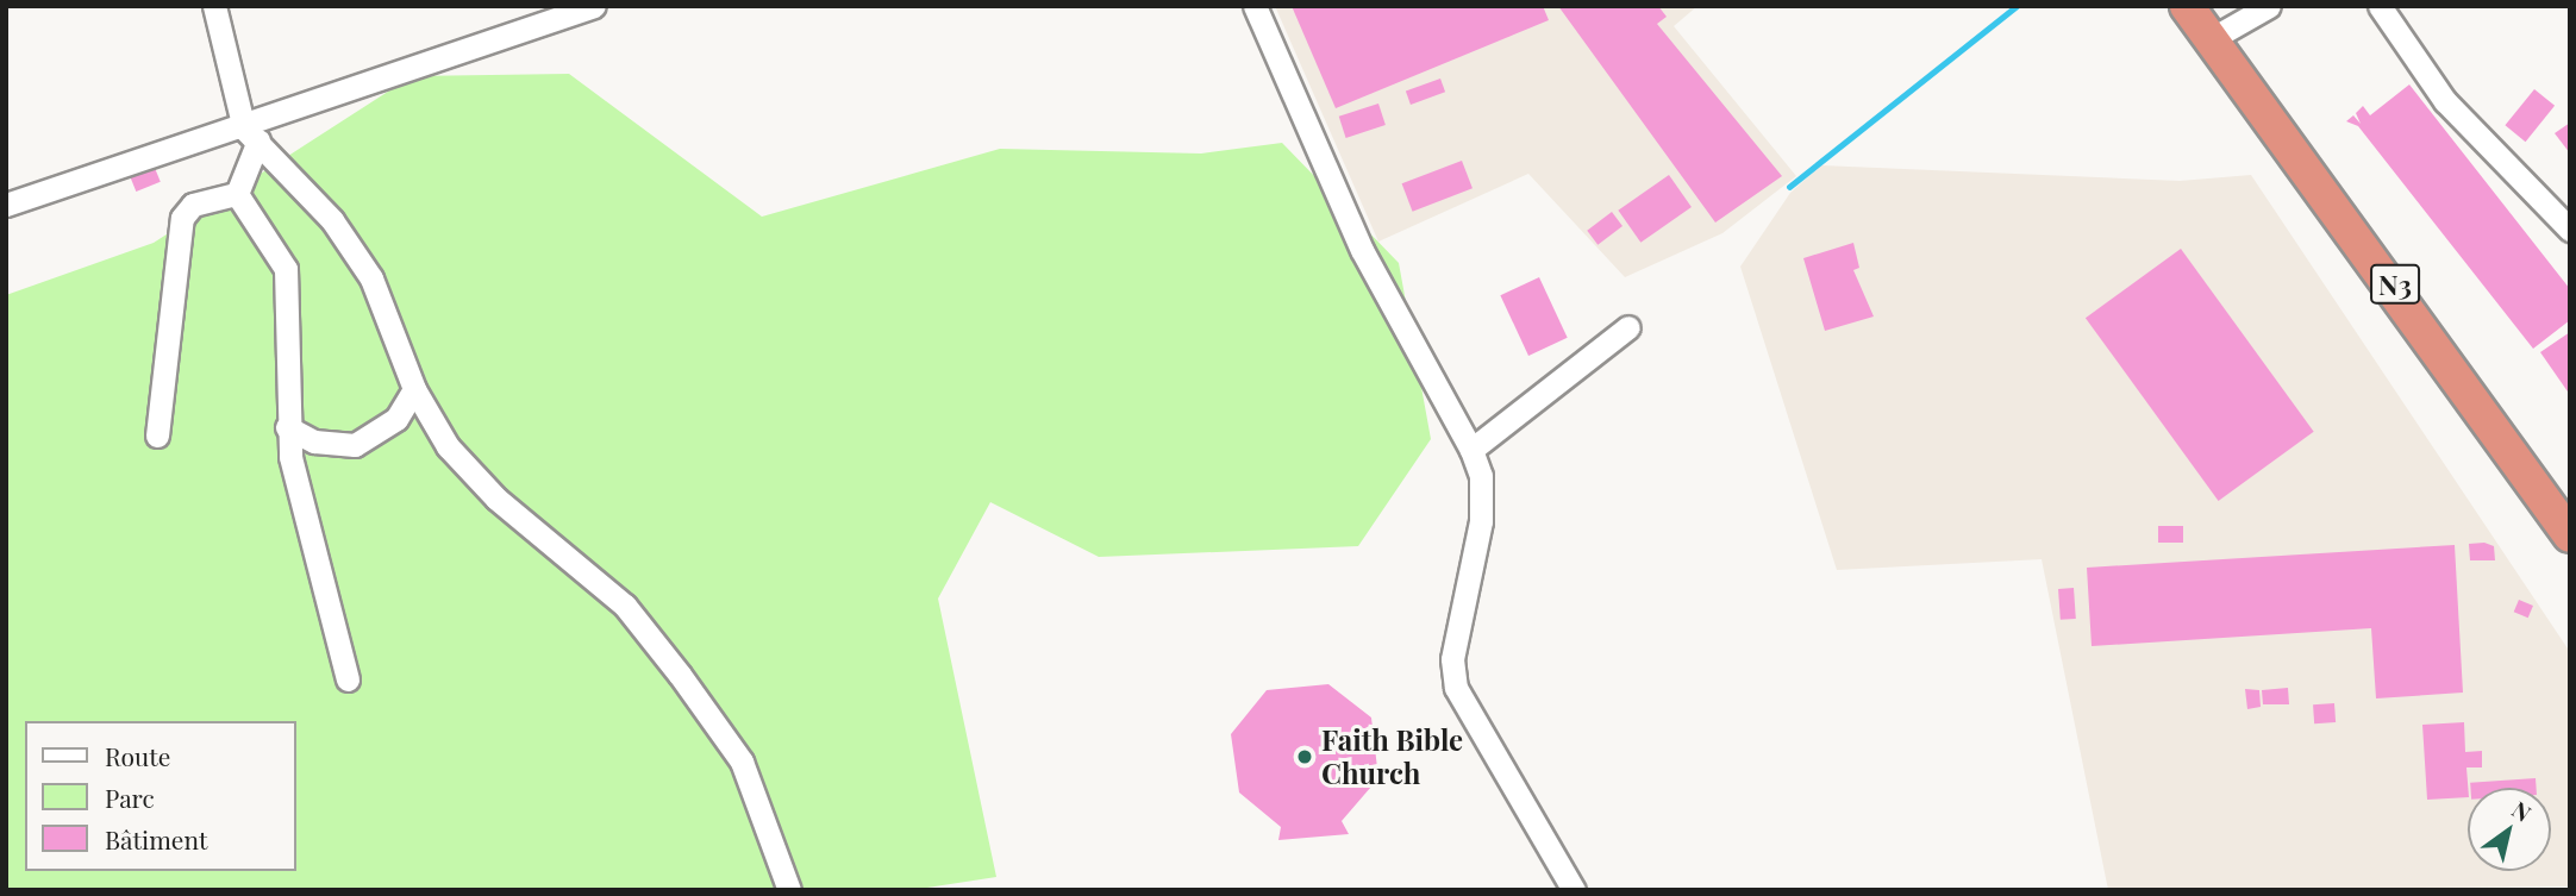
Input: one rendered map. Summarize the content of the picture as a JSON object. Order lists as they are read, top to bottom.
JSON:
{
  "streets": {
    "highway": ["N3"]
  },
  "places": ["Faith Bible Church"],
  "legend": ["Route", "Parc", "Bâtiment"],
  "north": "top right"
}
